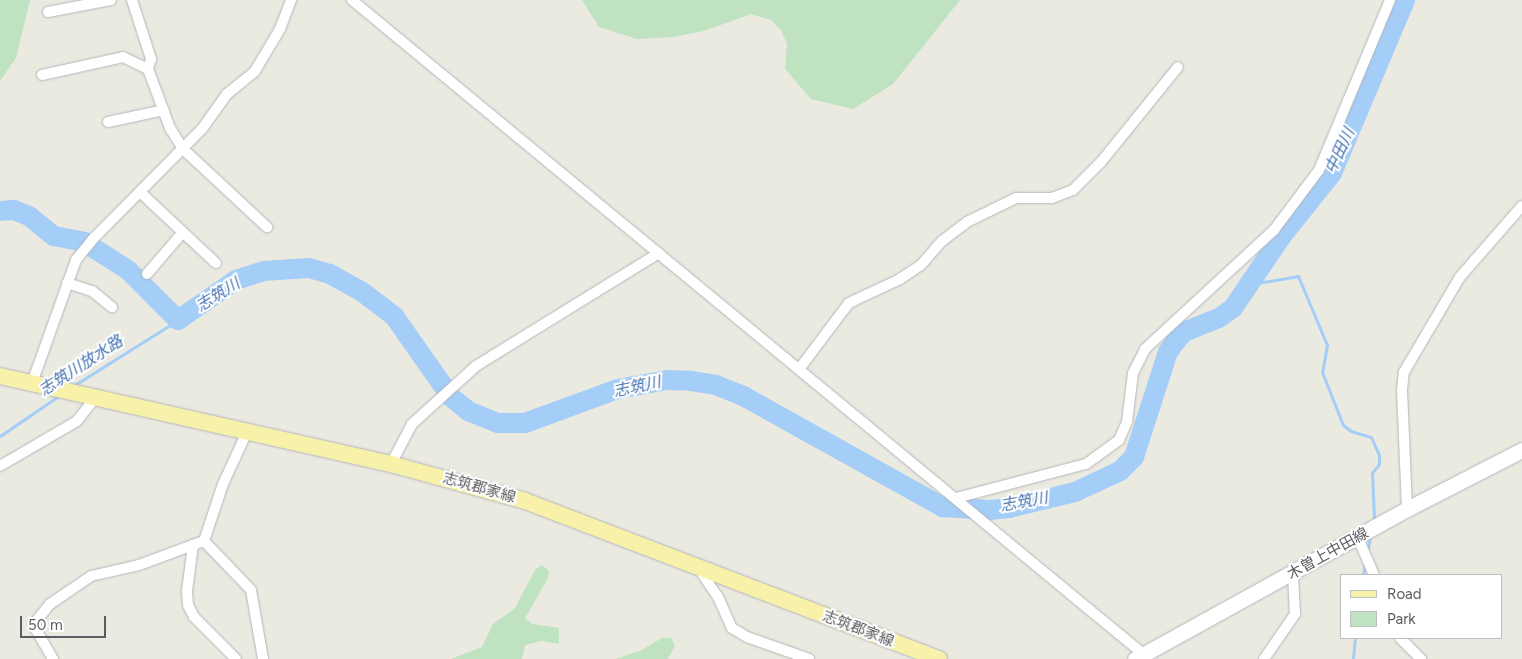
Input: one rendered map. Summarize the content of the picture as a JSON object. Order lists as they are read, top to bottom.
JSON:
{
  "streets": {
    "main road": ["志筑郡家線", "木曽上中田線"]
  },
  "water": ["中田川", "志筑川", "志筑川放水路"],
  "legend": ["Road", "Park"],
  "scale_bar": "50 m"
}
